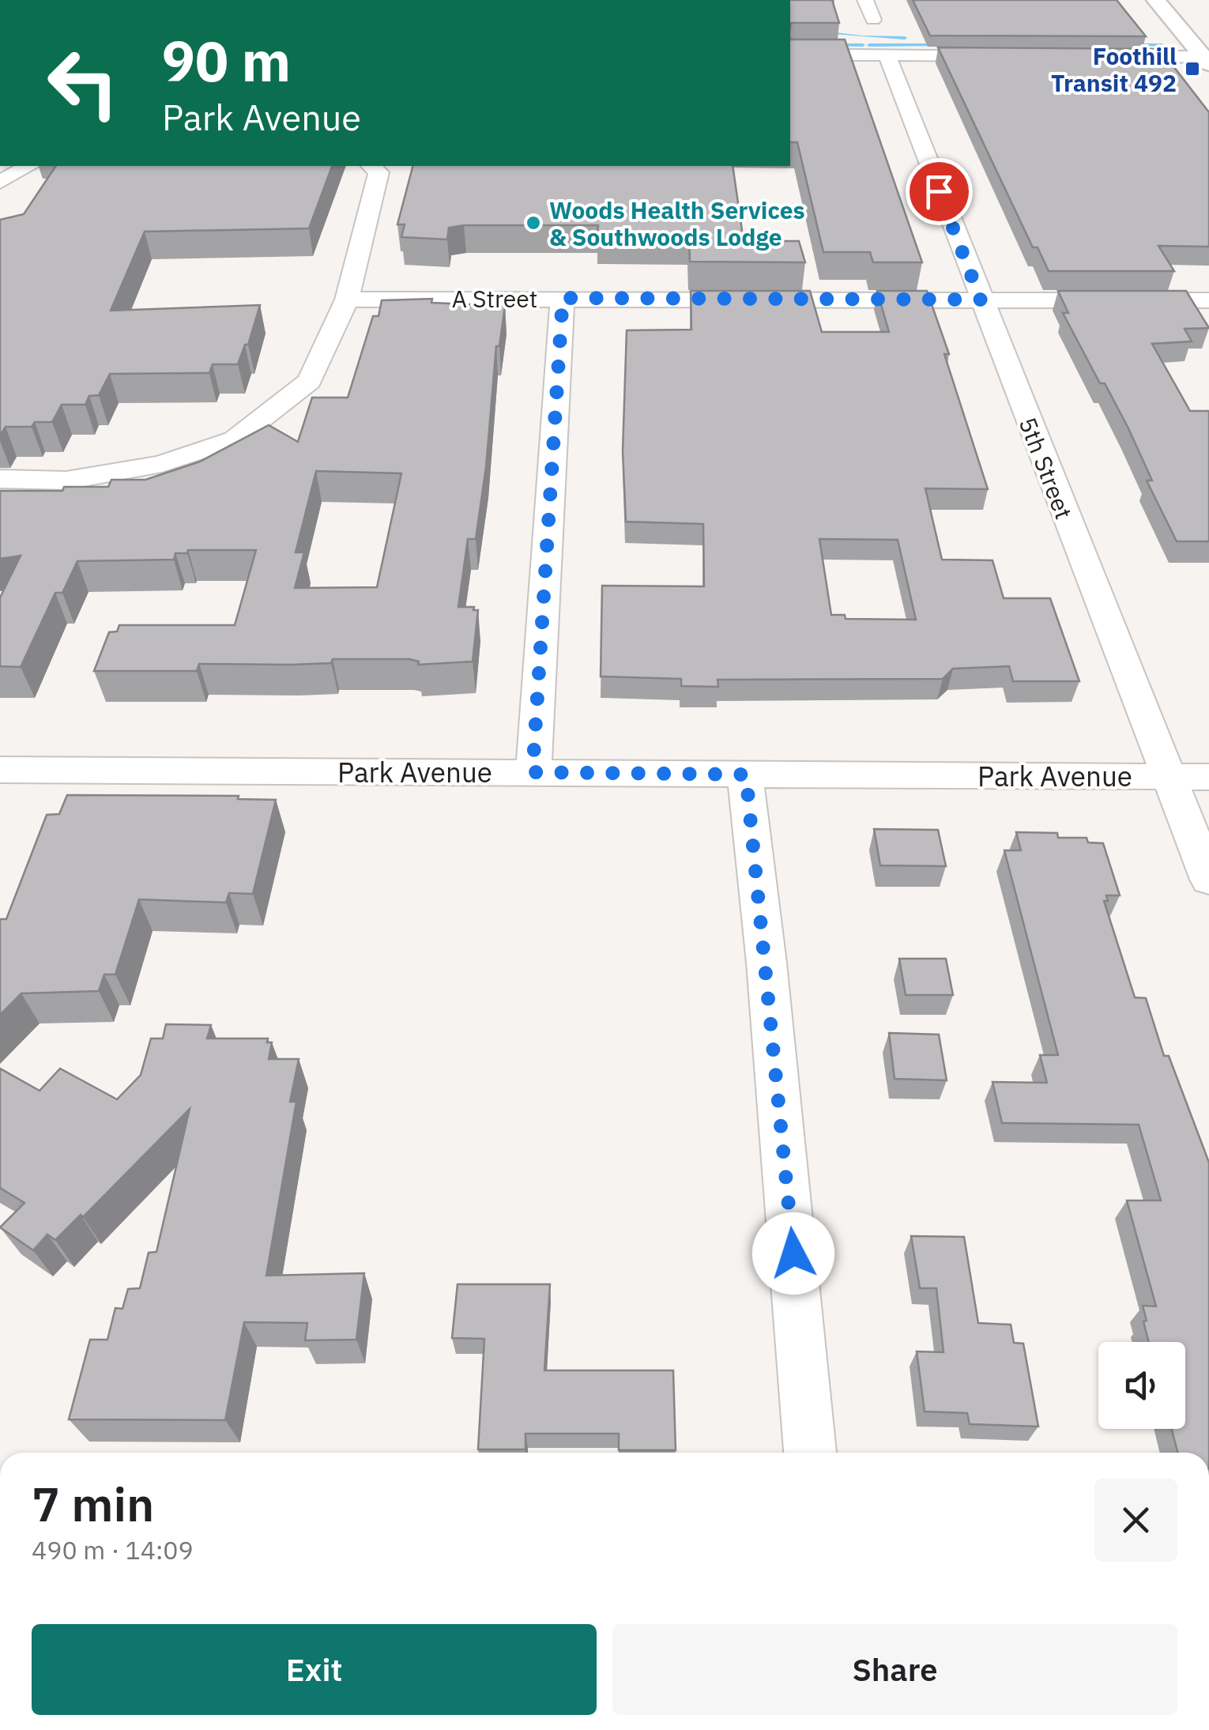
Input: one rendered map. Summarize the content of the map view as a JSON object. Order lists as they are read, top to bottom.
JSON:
{
  "streets": {
    "street": ["A Street", "5th Street", "Park Avenue"]
  },
  "crossings": [
    ["A Street", "5th Street"],
    ["5th Street", "Park Avenue"]
  ],
  "places": {
    "transit": ["Foothill Transit 492"],
    "other": ["Woods Health Services & Southwoods Lodge"]
  },
  "page": {
    "turn": ["90 m", "Park Avenue"],
    "heading": ["7 min", "490 m · 14:09"],
    "buttons": ["Exit", "Share"]
  }
}
